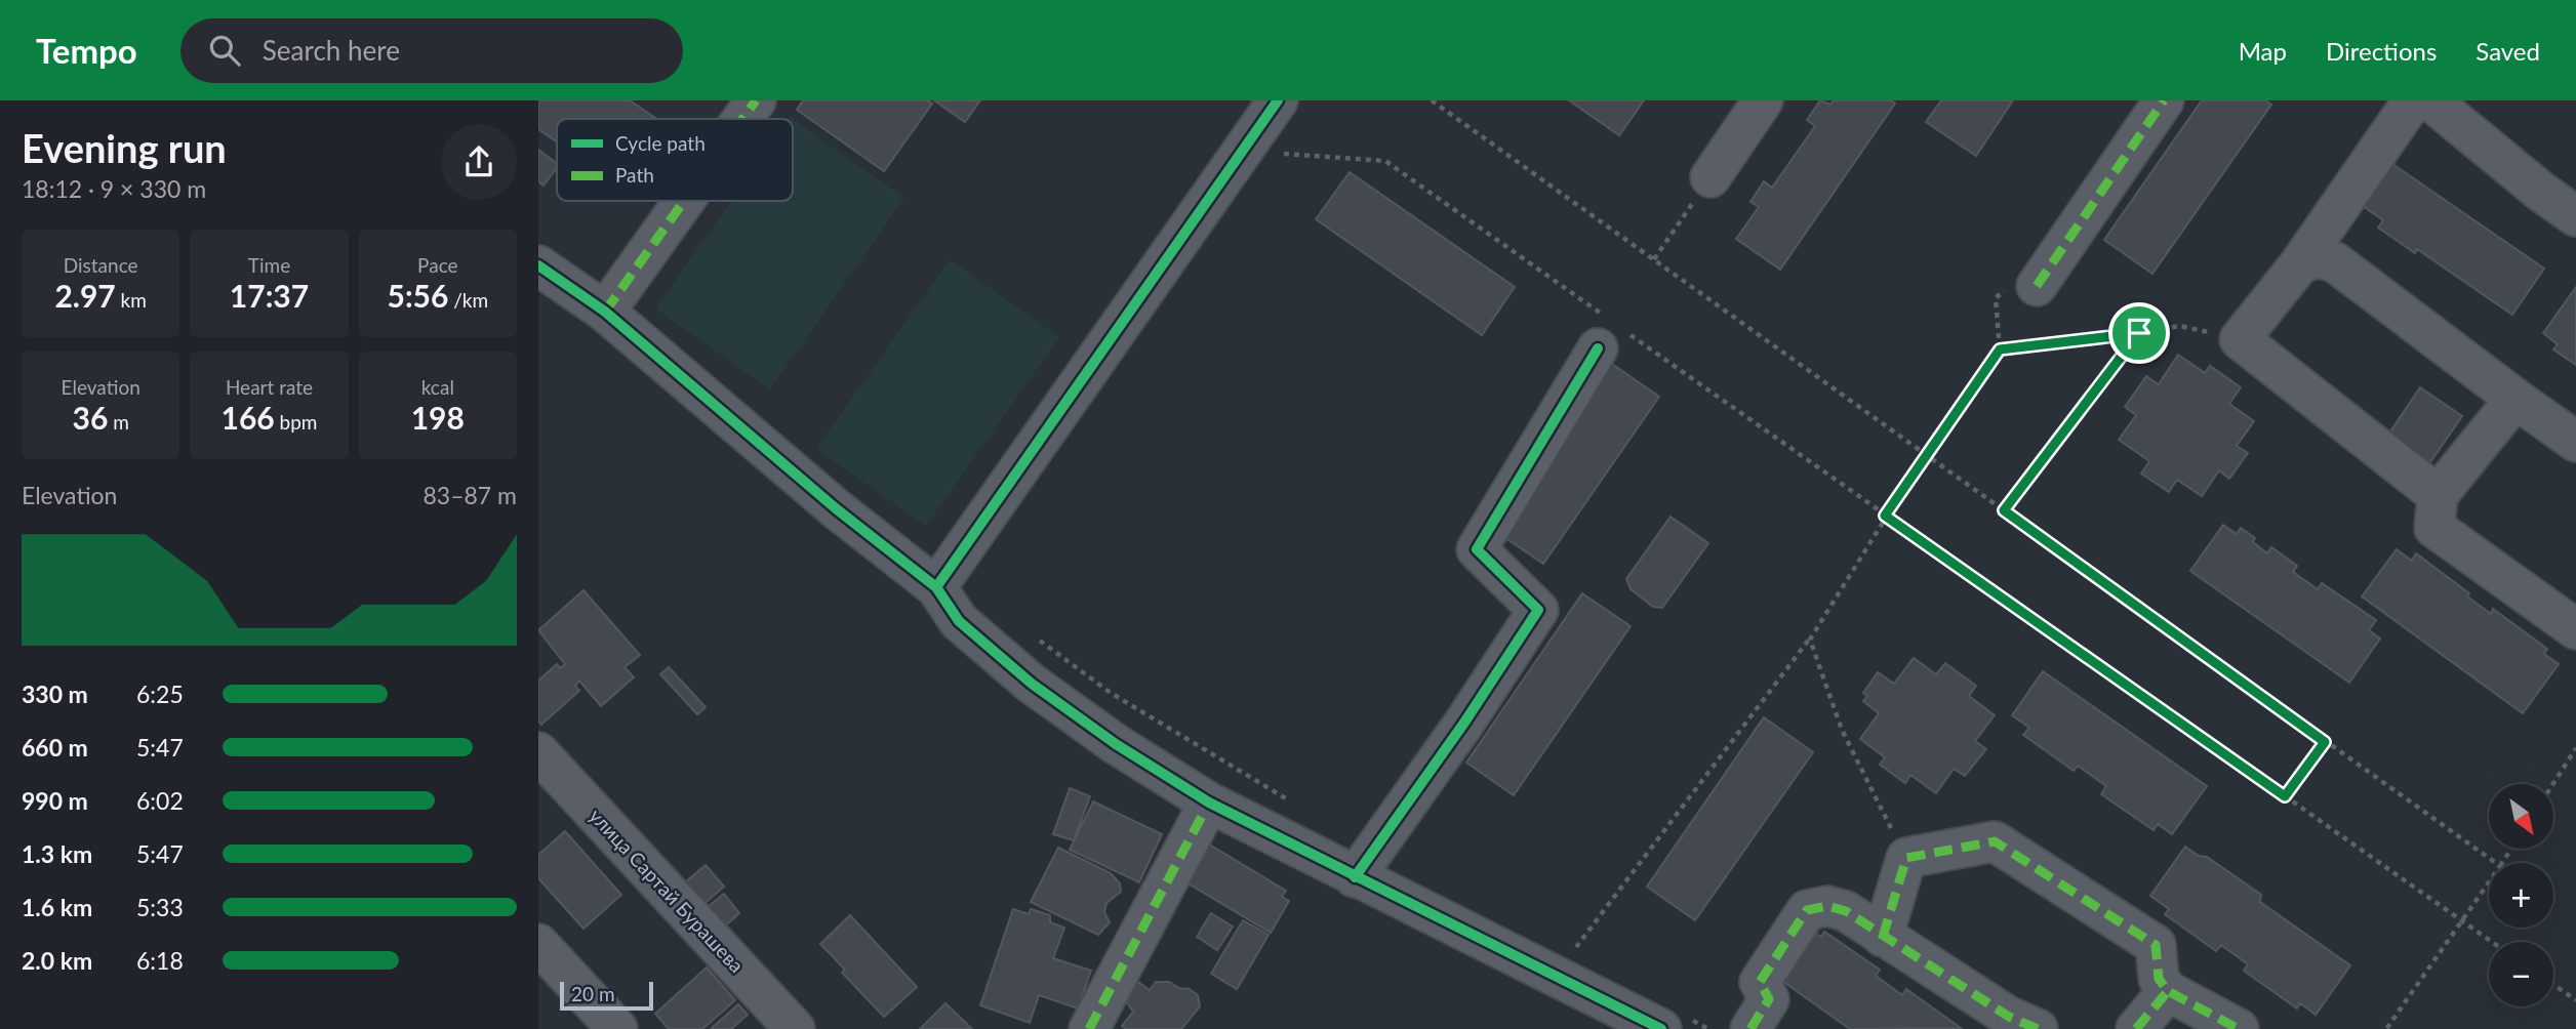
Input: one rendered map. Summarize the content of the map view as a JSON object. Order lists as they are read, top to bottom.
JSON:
{
  "streets": {
    "street": ["улица Сартай Бурашева"]
  },
  "legend": ["Cycle path", "Path"],
  "scale_bar": "20 m",
  "north": "bottom right",
  "page": {
    "header": "Tempo",
    "search": "Search here",
    "nav": ["Map", "Directions", "Saved"],
    "heading": ["Evening run", "18:12 · 9 × 330 m"],
    "stats": [
      ["Distance", "2.97 km"],
      ["Time", "17:37"],
      ["Pace", "5:56 /km"],
      ["Elevation", "36 m"],
      ["Heart rate", "166 bpm"],
      ["kcal", "198"]
    ],
    "chart": ["Elevation", "83–87 m"],
    "list": [
      {
        "name": "330 m",
        "note": "6:25"
      },
      {
        "name": "660 m",
        "note": "5:47"
      },
      {
        "name": "990 m",
        "note": "6:02"
      },
      {
        "name": "1.3 km",
        "note": "5:47"
      },
      {
        "name": "1.6 km",
        "note": "5:33"
      },
      {
        "name": "2.0 km",
        "note": "6:18"
      }
    ],
    "map_buttons": ["+", "−"],
    "scale": "20 m"
  }
}
